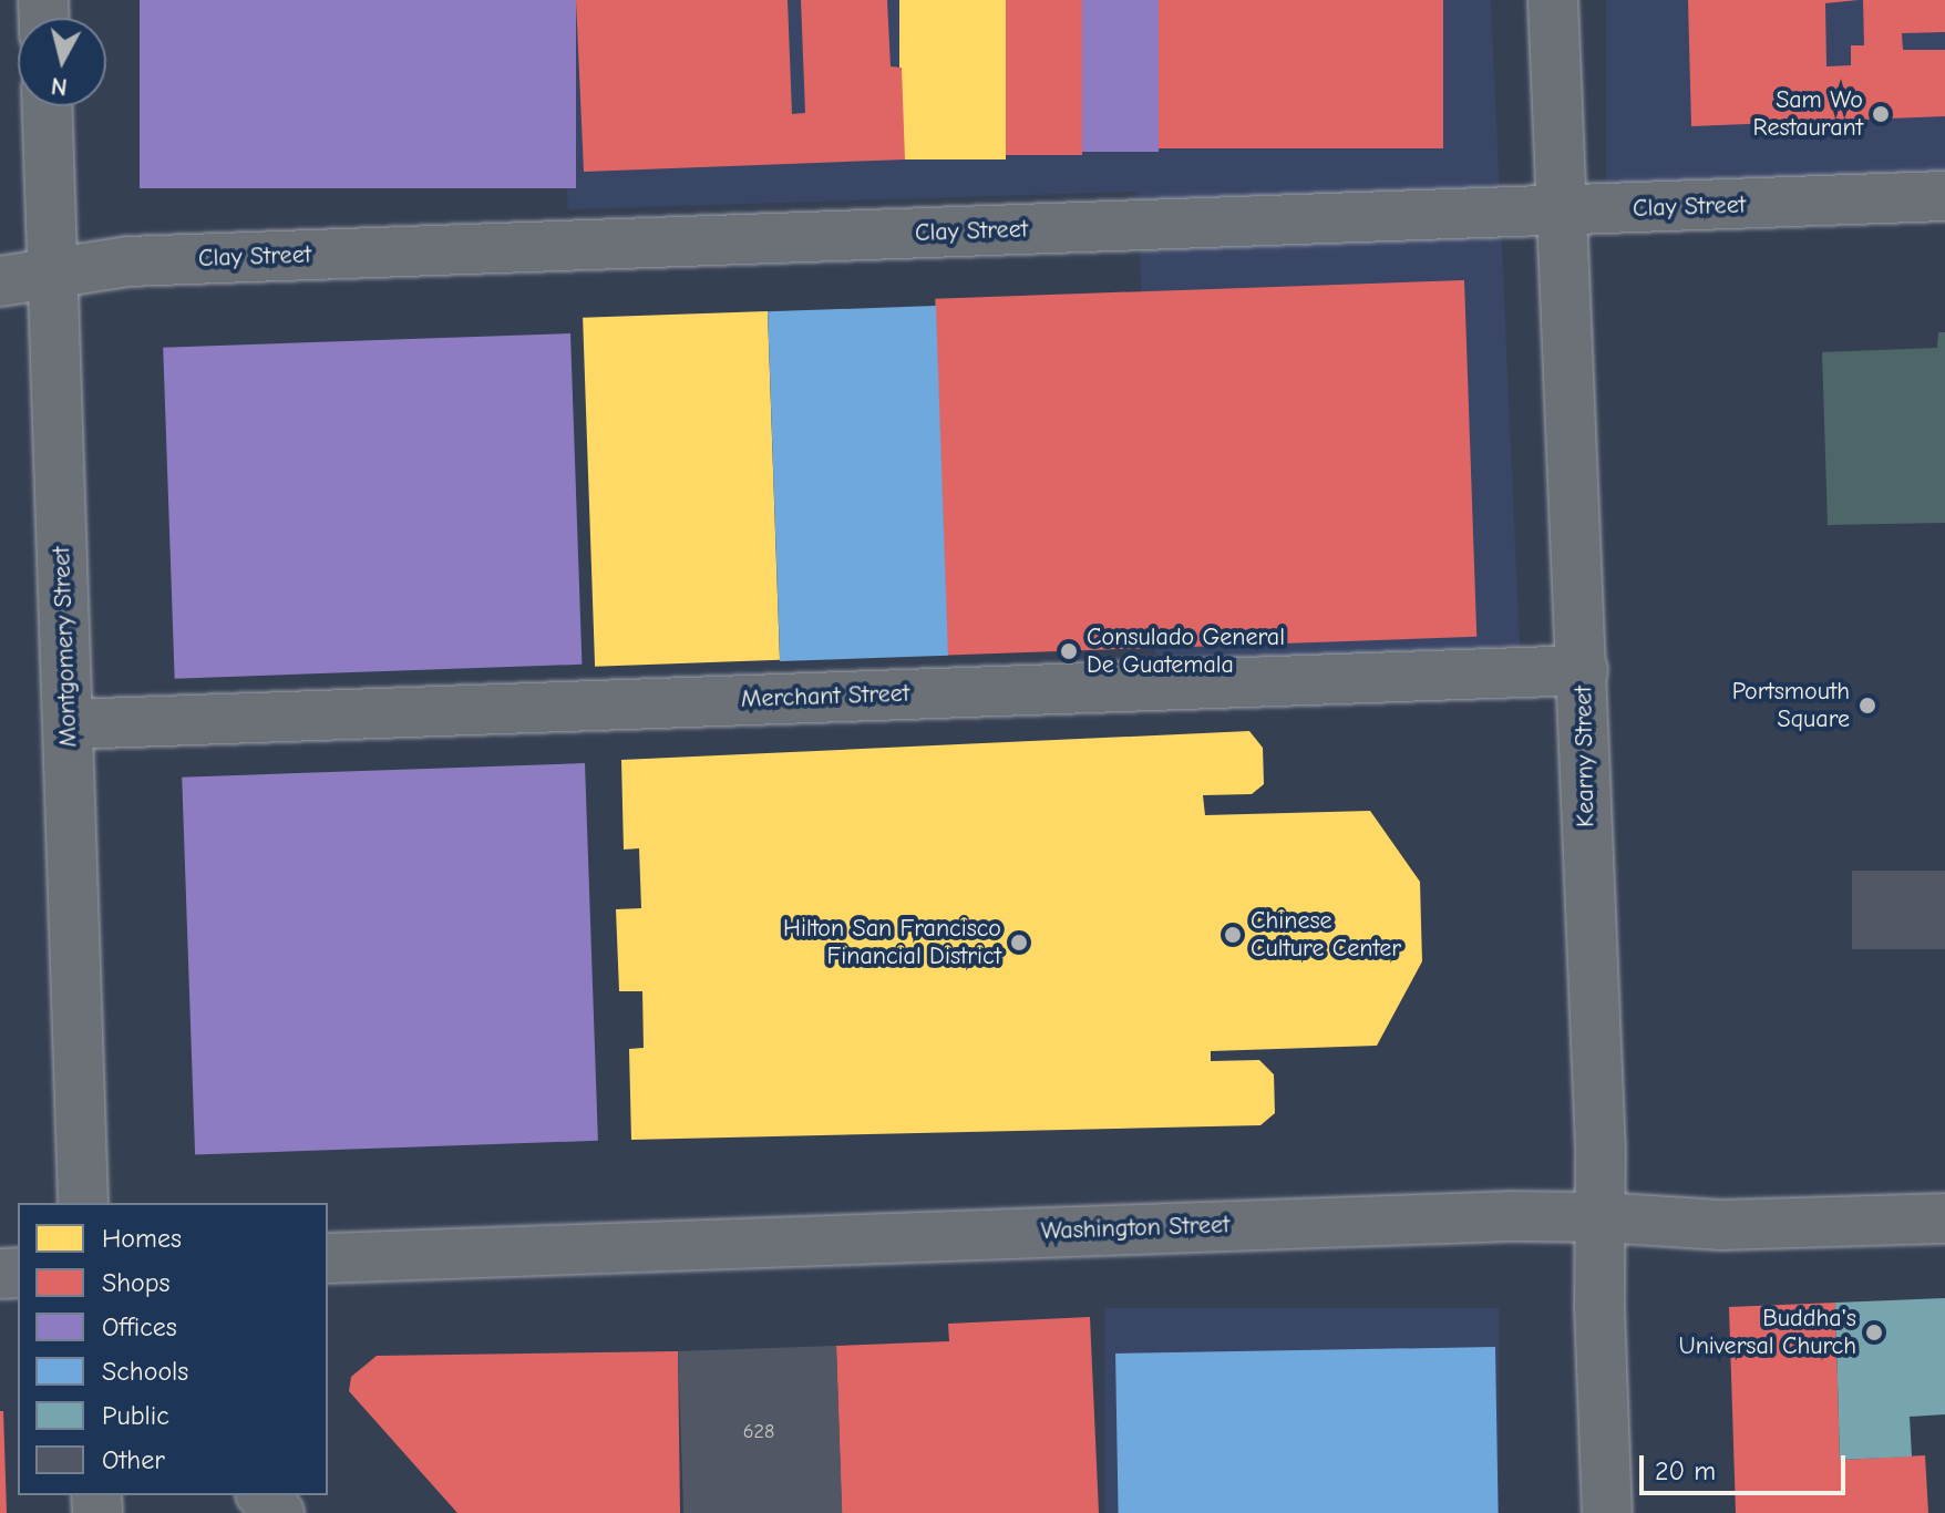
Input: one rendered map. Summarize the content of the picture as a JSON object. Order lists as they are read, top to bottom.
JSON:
{
  "streets": {
    "street": [
      "Clay Street",
      "Montgomery Street",
      "Merchant Street",
      "Kearny Street",
      "Washington Street"
    ]
  },
  "crossings": [
    ["Clay Street", "Montgomery Street"],
    ["Clay Street", "Kearny Street"],
    ["Montgomery Street", "Merchant Street"],
    ["Merchant Street", "Kearny Street"],
    ["Kearny Street", "Washington Street"]
  ],
  "places": [
    "Sam Wo Restaurant",
    "Consulado General De Guatemala",
    "Portsmouth Square",
    "Chinese Culture Center",
    "Hilton San Francisco Financial District",
    "Buddha's Universal Church"
  ],
  "house_numbers": ["628"],
  "legend": [
    "Homes",
    "Shops",
    "Offices",
    "Schools",
    "Public",
    "Other"
  ],
  "scale_bar": "20 m",
  "north": "bottom"
}
